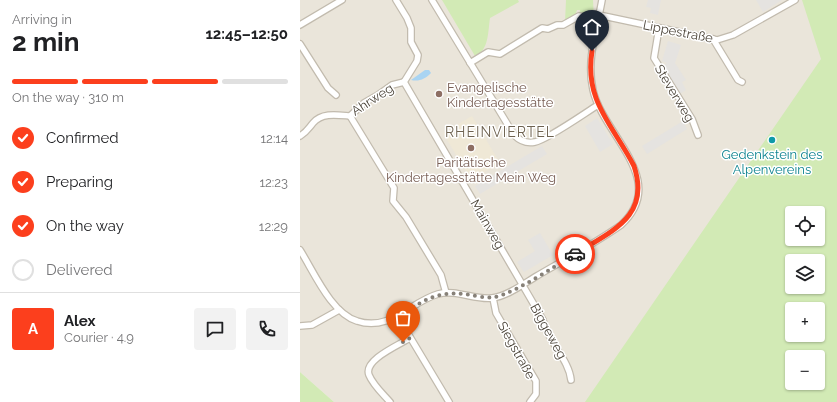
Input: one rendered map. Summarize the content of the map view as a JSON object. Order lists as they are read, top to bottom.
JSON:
{
  "streets": {
    "street": [
      "Lippestraße",
      "Steverweg",
      "Ahrweg",
      "Mainweg",
      "Biggeweg",
      "Siegstraße"
    ]
  },
  "crossings": [
    ["Lippestraße", "Steverweg"],
    ["Ahrweg", "Mainweg"],
    ["Mainweg", "Biggeweg"]
  ],
  "districts": ["RHEINVIERTEL"],
  "places": ["Evangelische Kindertagesstätte", "Gedenkstein des Alpenvereins", "Paritätische Kindertagesstätte Mein Weg"],
  "page": {
    "heading": ["2 min", "Arriving in", "12:45–12:50"],
    "panel": ["Alex", "Courier · 4.9"],
    "bar": "On the way · 310 m",
    "list": [
      ["Confirmed", "12:14"],
      ["Preparing", "12:23"],
      ["On the way", "12:29"],
      "Delivered"
    ],
    "map_buttons": ["+", "−"],
    "round": "A"
  }
}
